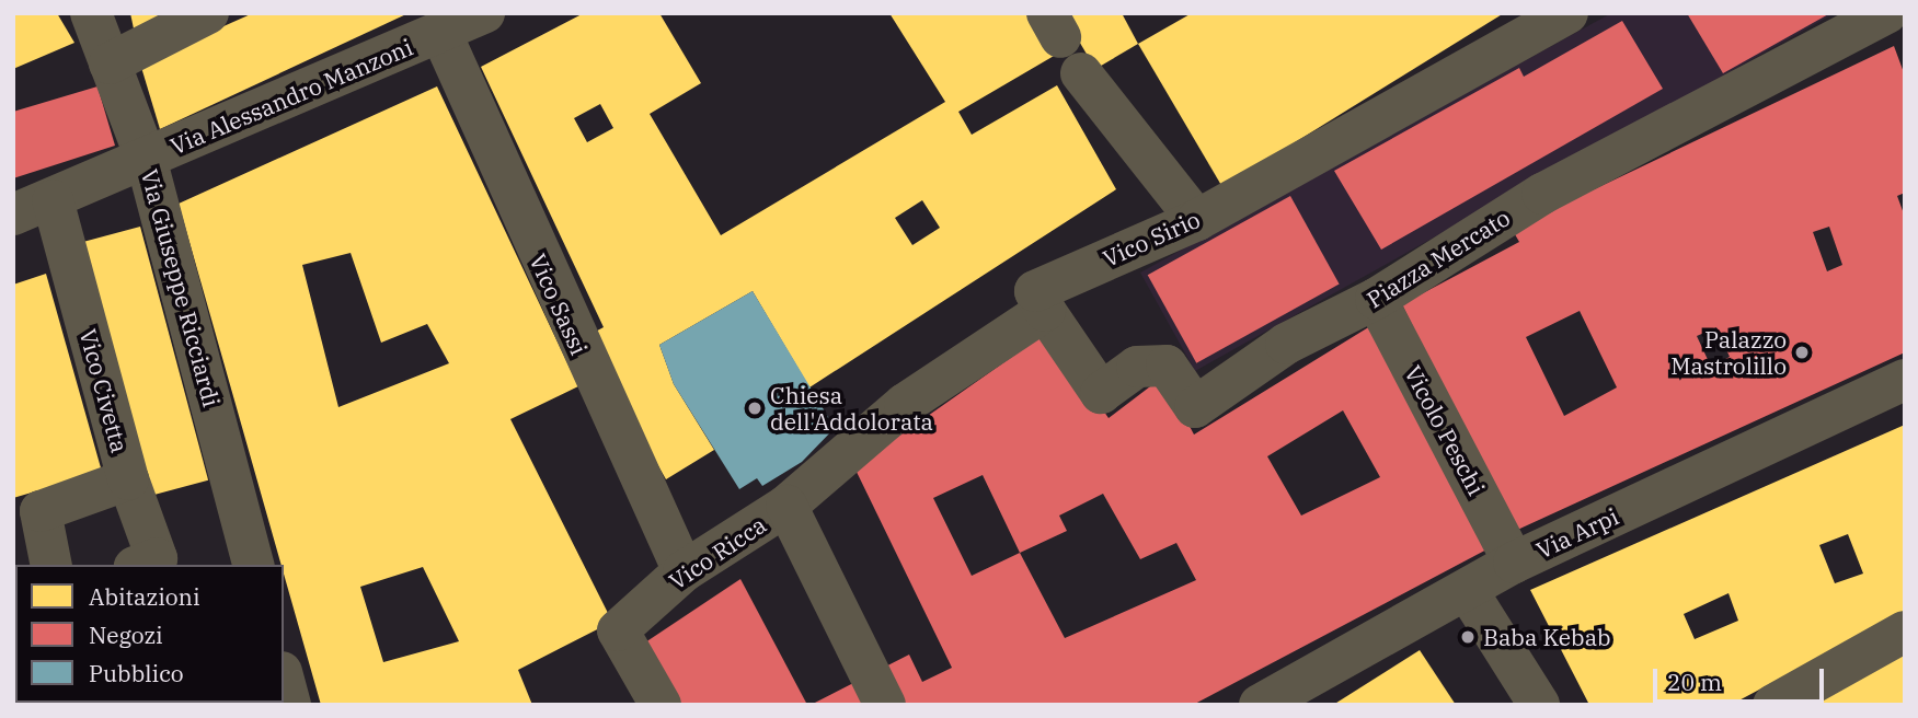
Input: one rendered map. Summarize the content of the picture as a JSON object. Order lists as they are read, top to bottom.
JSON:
{
  "streets": {
    "street": [
      "Via Alessandro Manzoni",
      "Vico Sirio",
      "Piazza Mercato",
      "Via Giuseppe Ricciardi",
      "Vico Sassi",
      "Vico Civetta",
      "Vicolo Peschi",
      "Via Arpi",
      "Vico Ricca"
    ]
  },
  "crossings": [
    ["Via Alessandro Manzoni", "Via Giuseppe Ricciardi"],
    ["Via Alessandro Manzoni", "Vico Sassi"],
    ["Via Alessandro Manzoni", "Vico Civetta"],
    ["Vico Sirio", "Piazza Mercato"],
    ["Piazza Mercato", "Vicolo Peschi"],
    ["Vico Sassi", "Vico Ricca"],
    ["Vicolo Peschi", "Via Arpi"]
  ],
  "places": ["Palazzo Mastrolillo", "Chiesa dell'Addolorata", "Baba Kebab"],
  "legend": ["Abitazioni", "Negozi", "Pubblico"],
  "scale_bar": "20 m"
}
